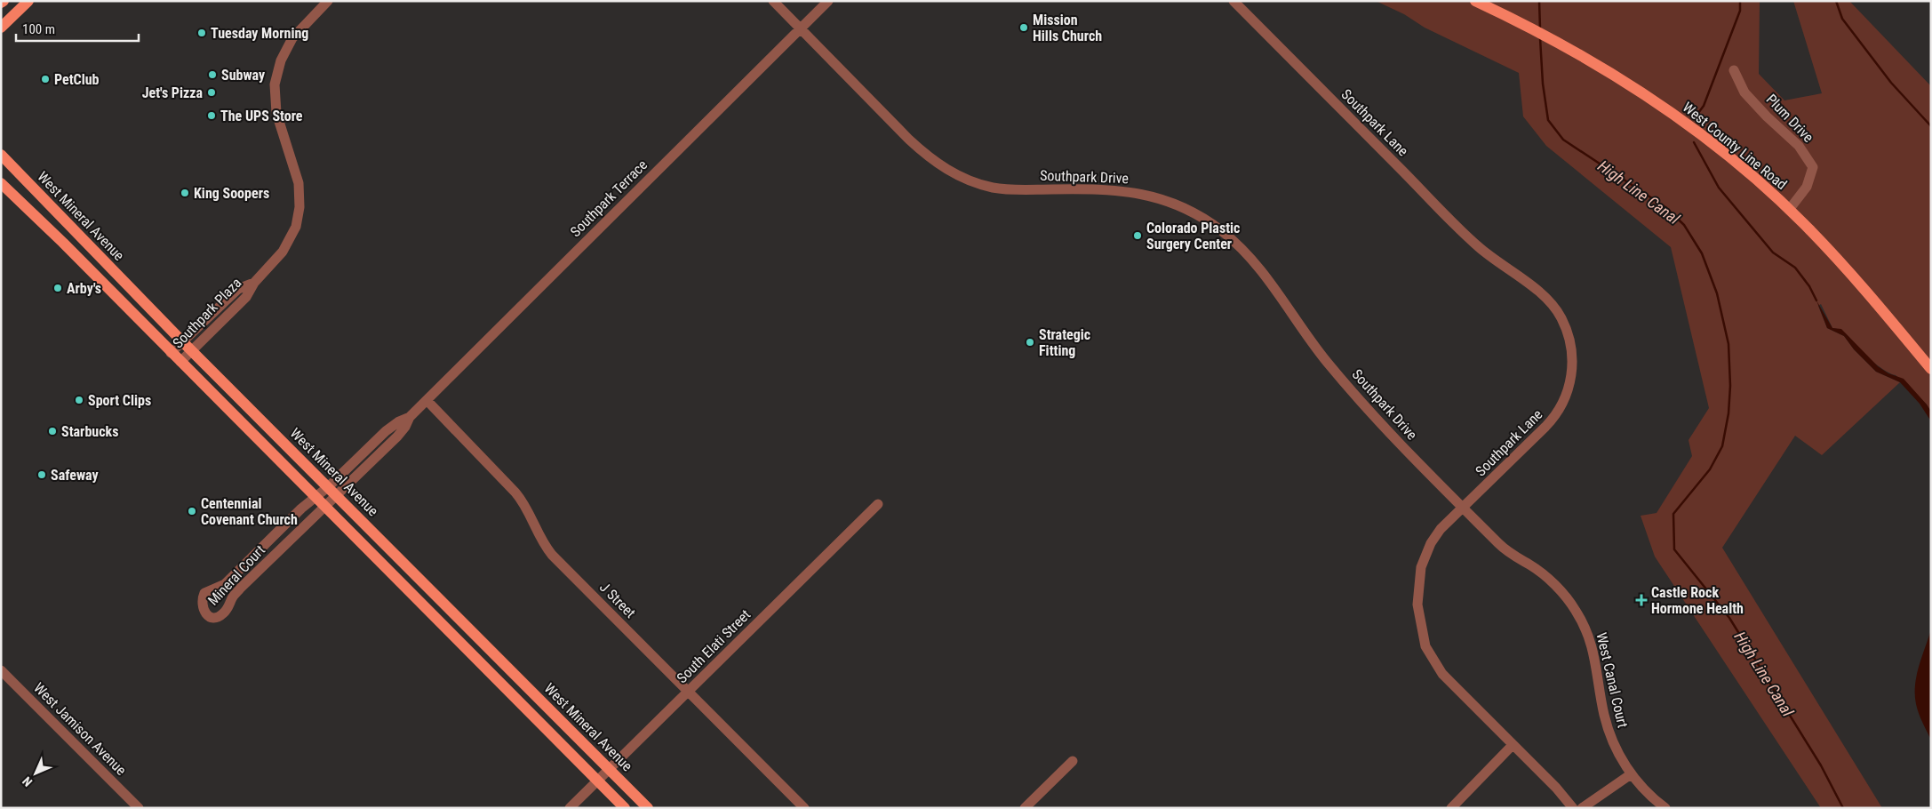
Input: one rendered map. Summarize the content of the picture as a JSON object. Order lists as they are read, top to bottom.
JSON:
{
  "streets": {
    "main road": ["West County Line Road", "West Mineral Avenue"],
    "street": [
      "Plum Drive",
      "Southpark Lane",
      "Southpark Drive",
      "Southpark Terrace",
      "Southpark Plaza",
      "Mineral Court",
      "J Street",
      "South Elati Street",
      "West Canal Court",
      "West Jamison Avenue"
    ]
  },
  "crossings": [
    ["Plum Drive", "West County Line Road"],
    ["Southpark Lane", "Southpark Drive"],
    ["Southpark Lane", "West Canal Court"],
    ["Southpark Drive", "Southpark Terrace"],
    ["Southpark Drive", "West Canal Court"],
    ["Southpark Terrace", "West Mineral Avenue"],
    ["Southpark Terrace", "Mineral Court"],
    ["Southpark Terrace", "J Street"],
    ["West Mineral Avenue", "Southpark Plaza"],
    ["West Mineral Avenue", "Mineral Court"],
    ["West Mineral Avenue", "South Elati Street"],
    ["J Street", "South Elati Street"]
  ],
  "water": ["High Line Canal"],
  "places": {
    "other": [
      "Mission Hills Church",
      "Tuesday Morning",
      "Subway",
      "PetClub",
      "Jet's Pizza",
      "The UPS Store",
      "King Soopers",
      "Colorado Plastic Surgery Center",
      "Arby's",
      "Strategic Fitting",
      "Sport Clips",
      "Starbucks",
      "Safeway",
      "Centennial Covenant Church"
    ],
    "health": ["Castle Rock Hormone Health"]
  },
  "scale_bar": "100 m",
  "north": "bottom left"
}
